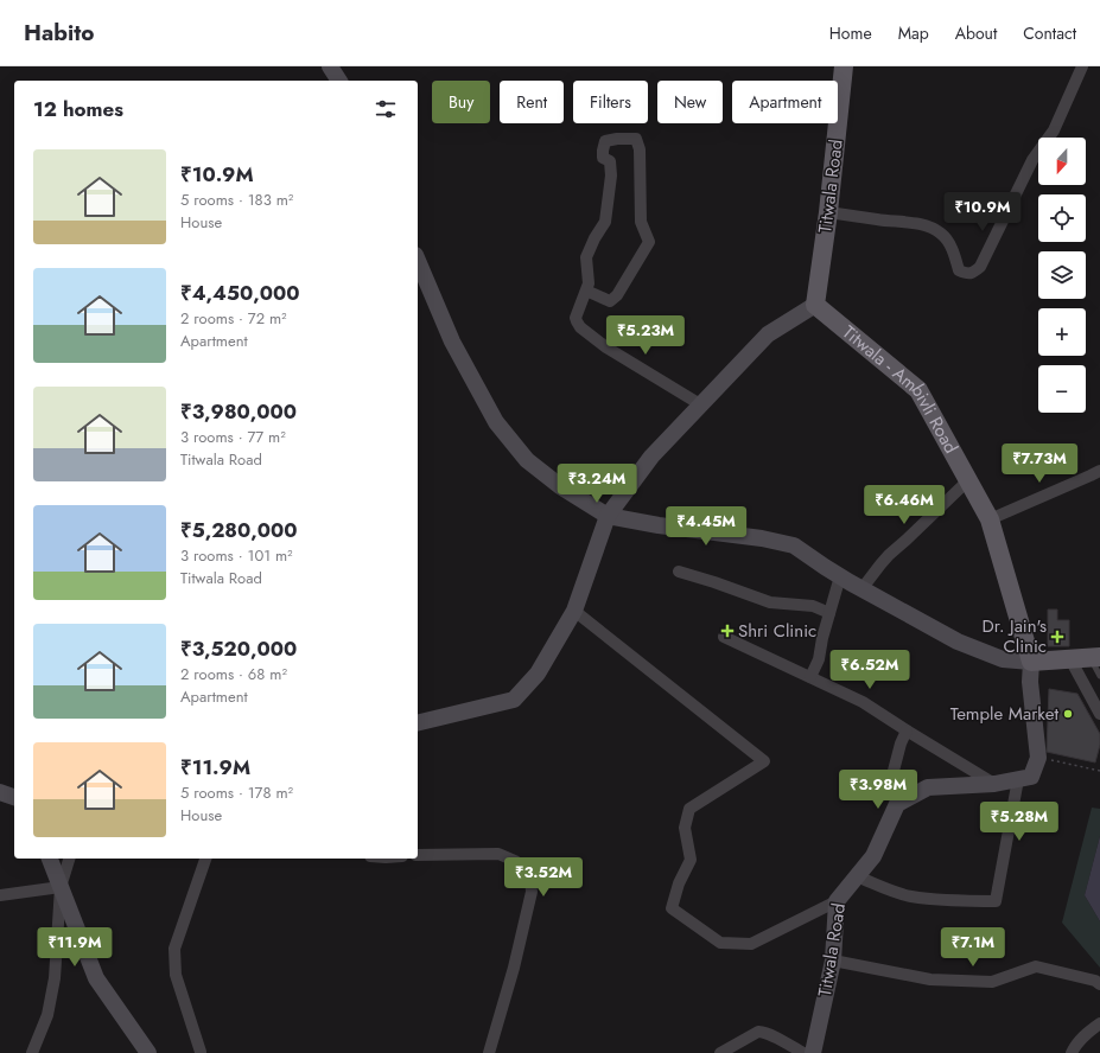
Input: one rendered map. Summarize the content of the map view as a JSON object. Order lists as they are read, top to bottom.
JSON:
{
  "streets": {
    "main road": ["Titwala Road", "Titwala - Ambivli Road"]
  },
  "crossings": [
    ["Titwala Road", "Titwala - Ambivli Road"]
  ],
  "places": {
    "health": ["Shri Clinic", "Dr. Jain's Clinic"],
    "other": ["Temple Market"]
  },
  "north": "bottom",
  "page": {
    "header": "Habito",
    "nav": [
      "Home",
      "Map",
      "About",
      "Contact"
    ],
    "chip": [
      "Buy",
      "Rent",
      "Filters",
      "New",
      "Apartment"
    ],
    "heading": "12 homes",
    "map_buttons": ["+", "−"],
    "list": [
      {
        "name": "₹10.9M",
        "note": "5 rooms · 183 m² · House"
      },
      {
        "name": "₹4,450,000",
        "note": "2 rooms · 72 m² · Apartment"
      },
      {
        "name": "₹3,980,000",
        "note": "3 rooms · 77 m² · Titwala Road"
      },
      {
        "name": "₹5,280,000",
        "note": "3 rooms · 101 m² · Titwala Road"
      },
      {
        "name": "₹3,520,000",
        "note": "2 rooms · 68 m² · Apartment"
      },
      {
        "name": "₹11.9M",
        "note": "5 rooms · 178 m² · House"
      }
    ],
    "price": [
      "₹10.9M",
      "₹5.23M",
      "₹7.73M",
      "₹3.24M",
      "₹6.46M",
      "₹4.45M",
      "₹6.52M",
      "₹3.98M",
      "₹5.28M",
      "₹3.52M",
      "₹11.9M",
      "₹7.1M"
    ]
  }
}
